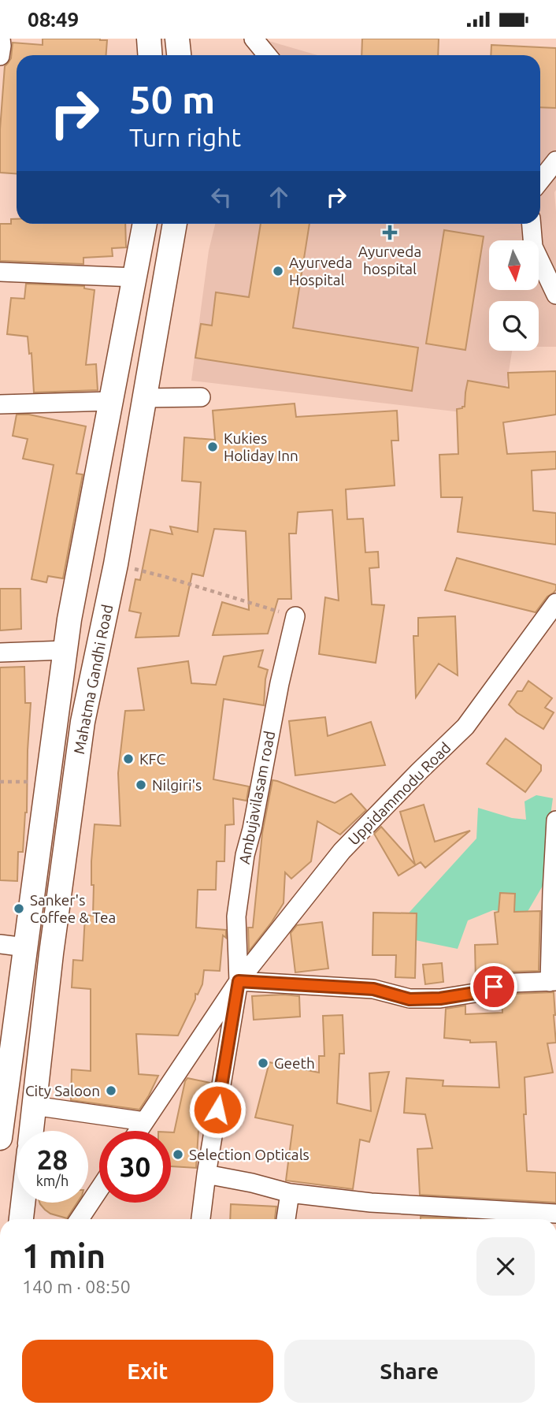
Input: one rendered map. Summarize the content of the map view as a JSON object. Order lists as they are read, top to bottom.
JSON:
{
  "streets": {
    "main road": ["Mahatma Gandhi Road"],
    "street": ["Uppidammodu Road", "Ambujavilasam road"]
  },
  "crossings": [
    ["Uppidammodu Road", "Ambujavilasam road"]
  ],
  "places": {
    "health": ["Ayurveda hospital"],
    "other": [
      "Ayurveda Hospital",
      "Kukies Holiday Inn",
      "KFC",
      "Nilgiri's",
      "Sanker's Coffee & Tea",
      "Geeth",
      "City Saloon",
      "Selection Opticals"
    ]
  },
  "north": "bottom",
  "page": {
    "status": "08:49",
    "turn": ["50 m", "Turn right"],
    "speed": "28 km/h",
    "limit": "30",
    "heading": ["1 min", "140 m · 08:50"],
    "buttons": ["Exit", "Share"]
  }
}
